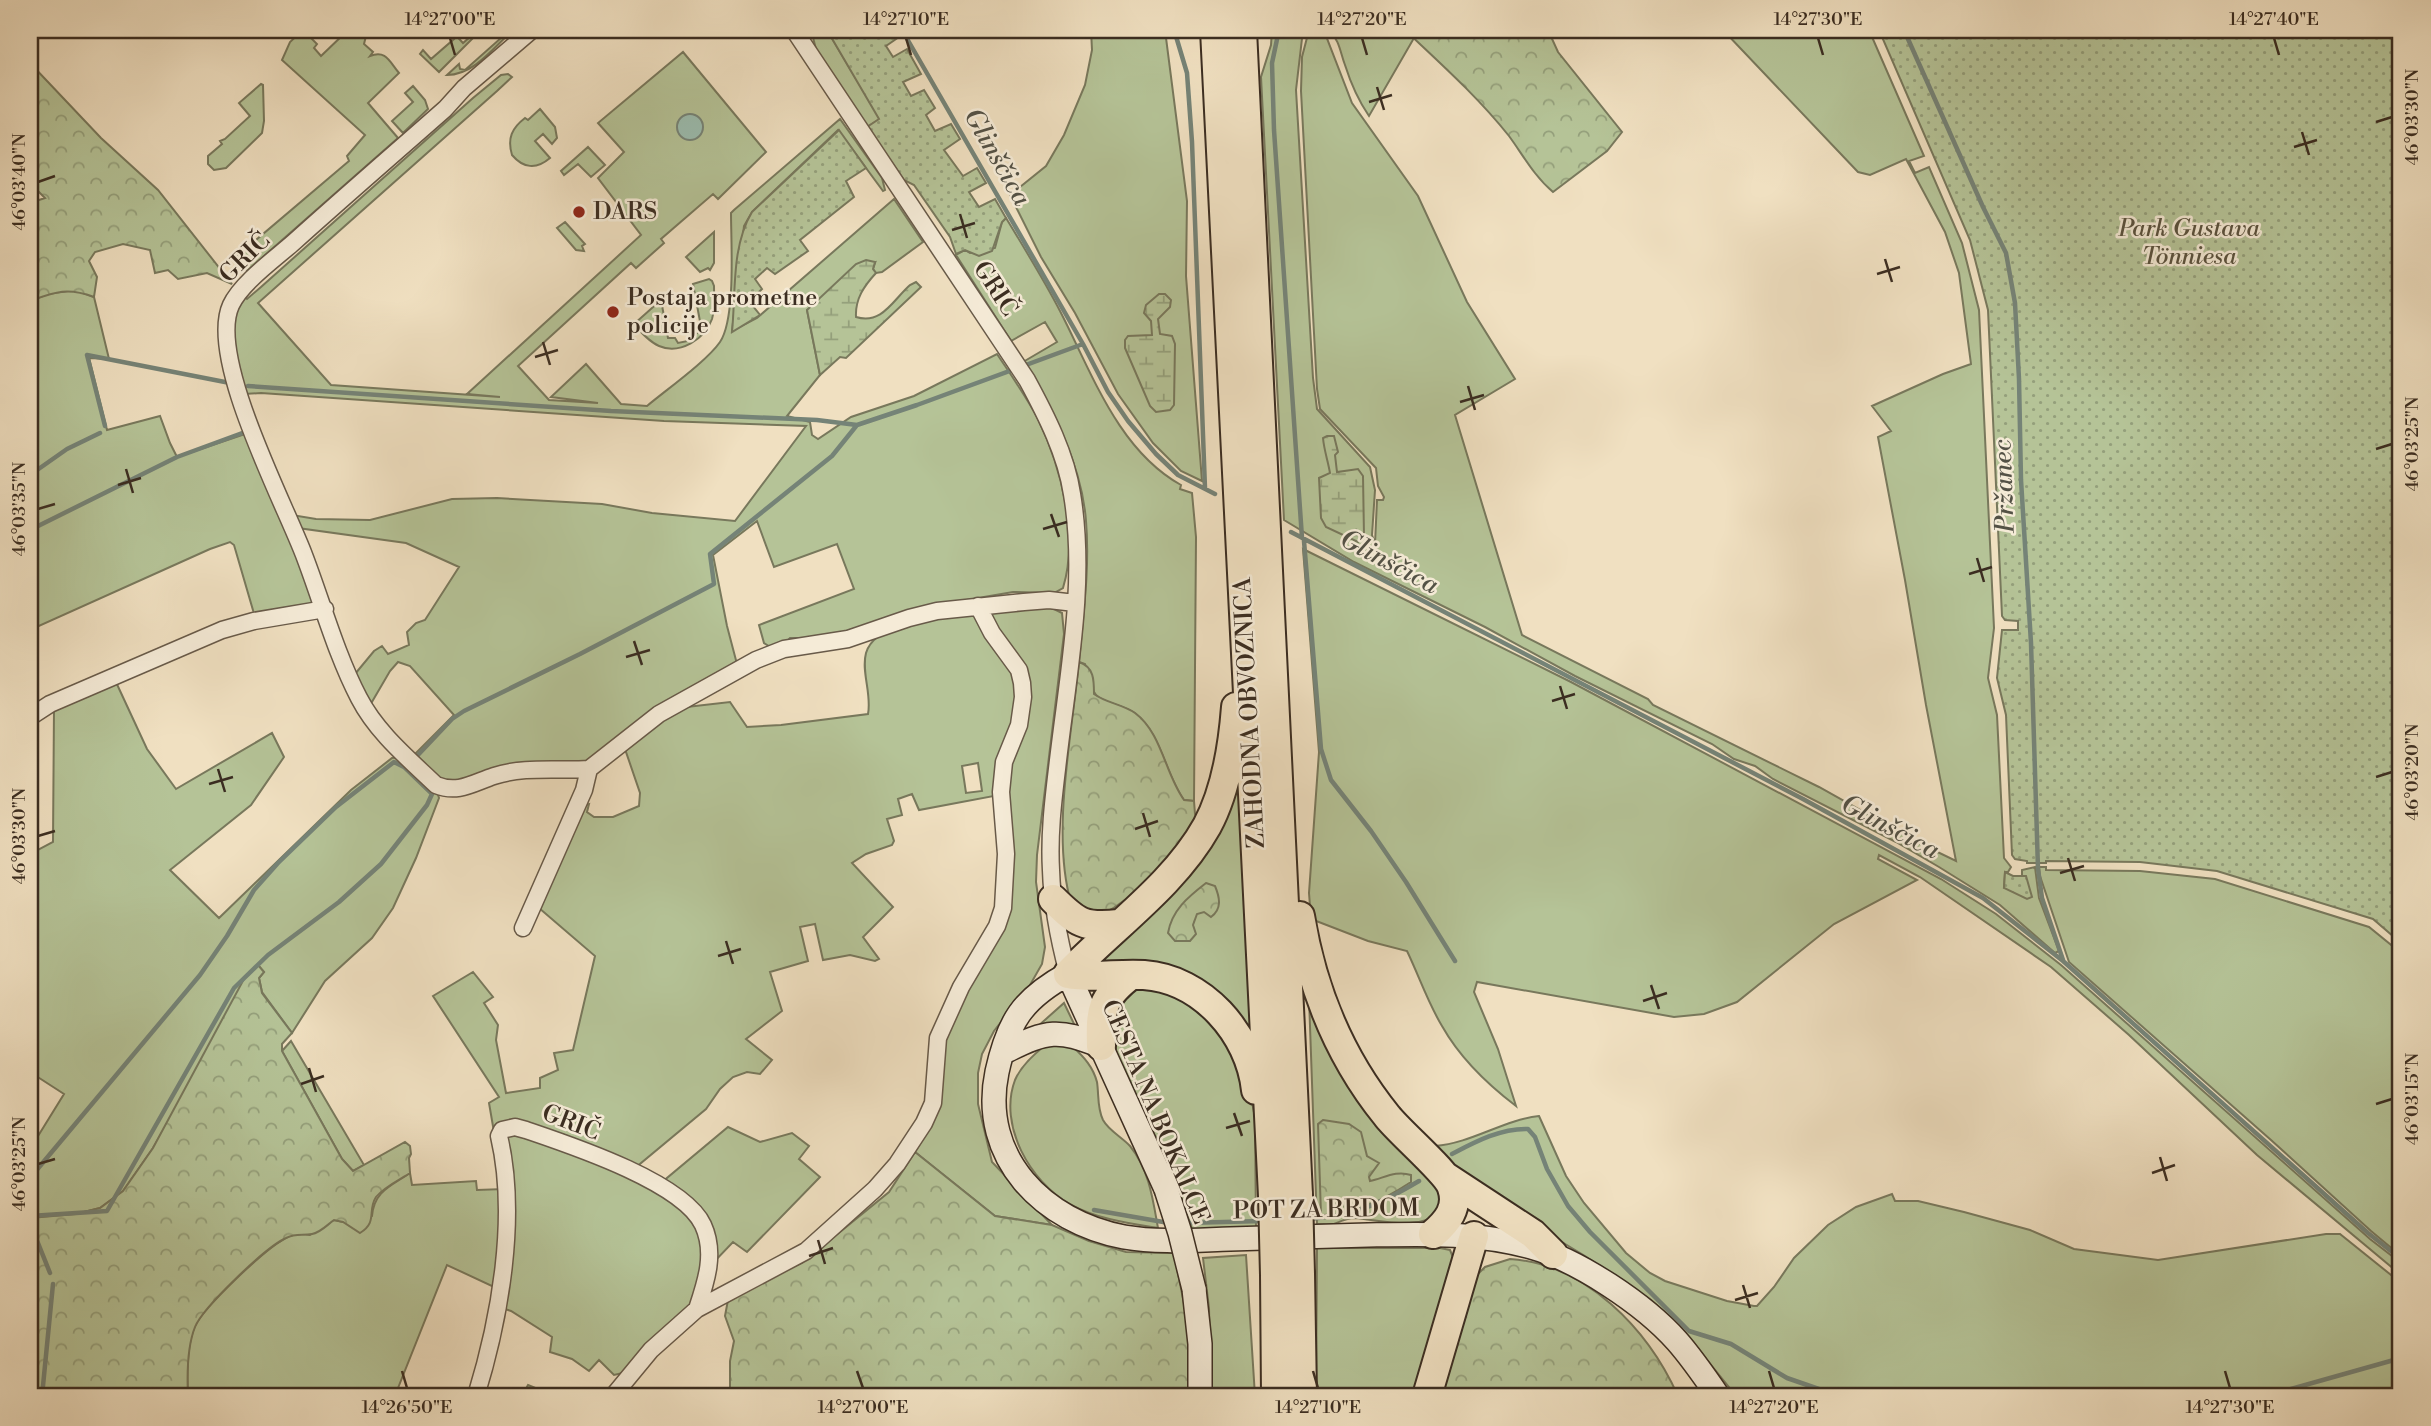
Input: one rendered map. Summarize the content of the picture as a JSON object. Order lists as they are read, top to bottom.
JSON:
{
  "streets": {
    "highway": ["ZAHODNA OBVOZNICA"],
    "main road": ["CESTA NA BOKALCE", "POT ZA BRDOM"],
    "street": ["GRIČ"]
  },
  "crossings": [
    ["GRIČ", "CESTA NA BOKALCE"]
  ],
  "water": ["Glinščica", "Pržanec"],
  "parks": ["Park Gustava Tönniesa"],
  "places": ["DARS", "Postaja prometne policije"],
  "coordinates": [
    "14°27'00\"E",
    "14°27'10\"E",
    "14°27'20\"E",
    "14°27'30\"E",
    "14°27'40\"E",
    "46°03'30\"N",
    "46°03'40\"N",
    "46°03'25\"N",
    "46°03'35\"N",
    "46°03'20\"N",
    "46°03'15\"N",
    "14°26'50\"E"
  ]
}
